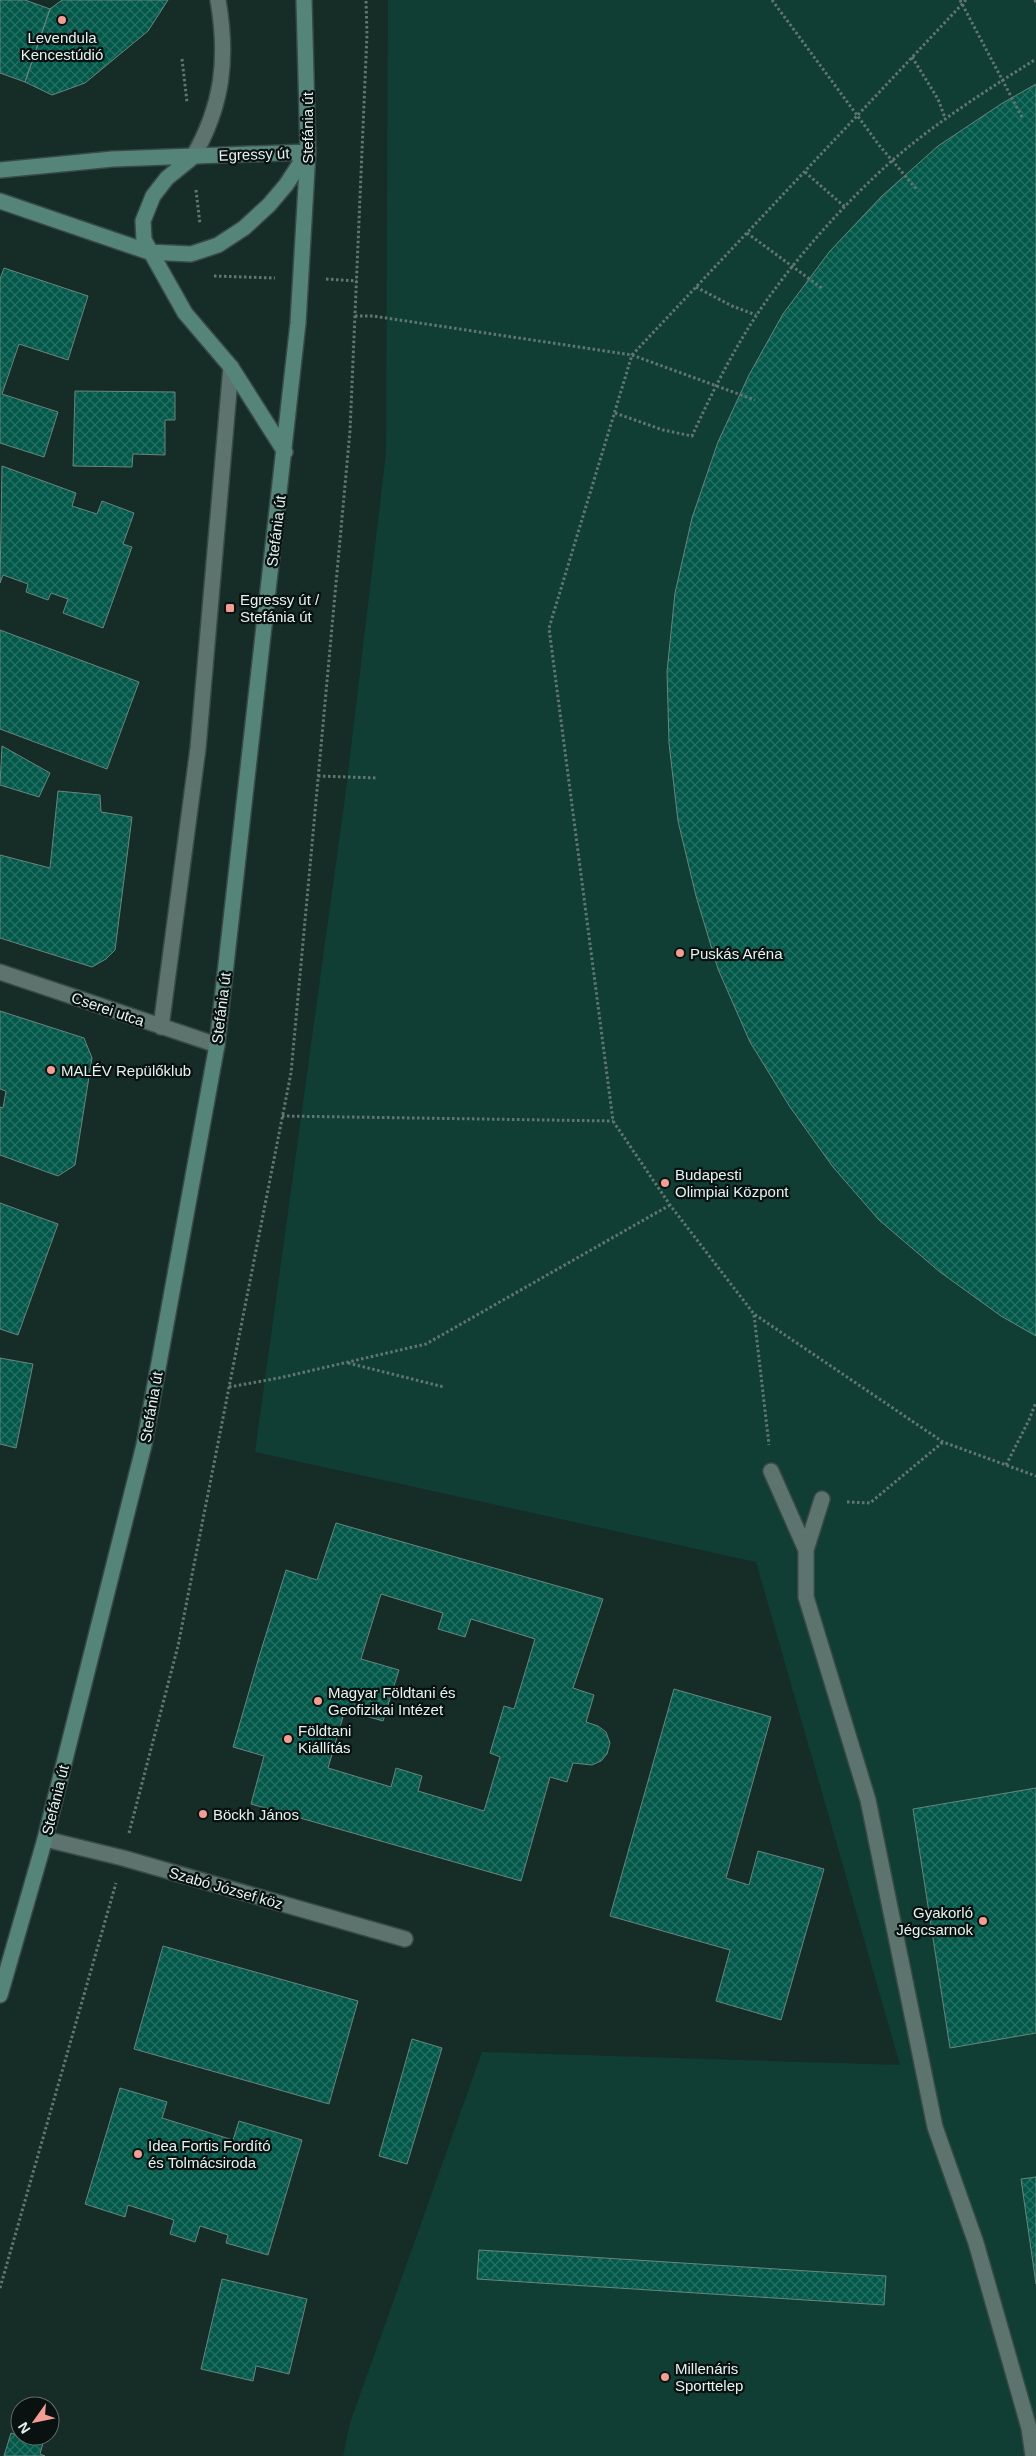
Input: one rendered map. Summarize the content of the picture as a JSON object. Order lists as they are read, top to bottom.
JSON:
{
  "streets": {
    "street": [
      "Stefánia út",
      "Egressy út",
      "Cserei utca",
      "Szabó József köz"
    ]
  },
  "crossings": [
    ["Stefánia út", "Egressy út"],
    ["Stefánia út", "Cserei utca"],
    ["Stefánia út", "Szabó József köz"]
  ],
  "places": {
    "other": [
      "Levendula Kencestúdió",
      "Puskás Aréna",
      "MALÉV Repülőklub",
      "Budapesti Olimpiai Központ",
      "Magyar Földtani és Geofizikai Intézet",
      "Földtani Kiállítás",
      "Böckh János",
      "Gyakorló Jégcsarnok",
      "Idea Fortis Fordító és Tolmácsiroda",
      "Millenáris Sporttelep"
    ],
    "transit": ["Egressy út / Stefánia út"]
  },
  "north": "bottom left"
}
